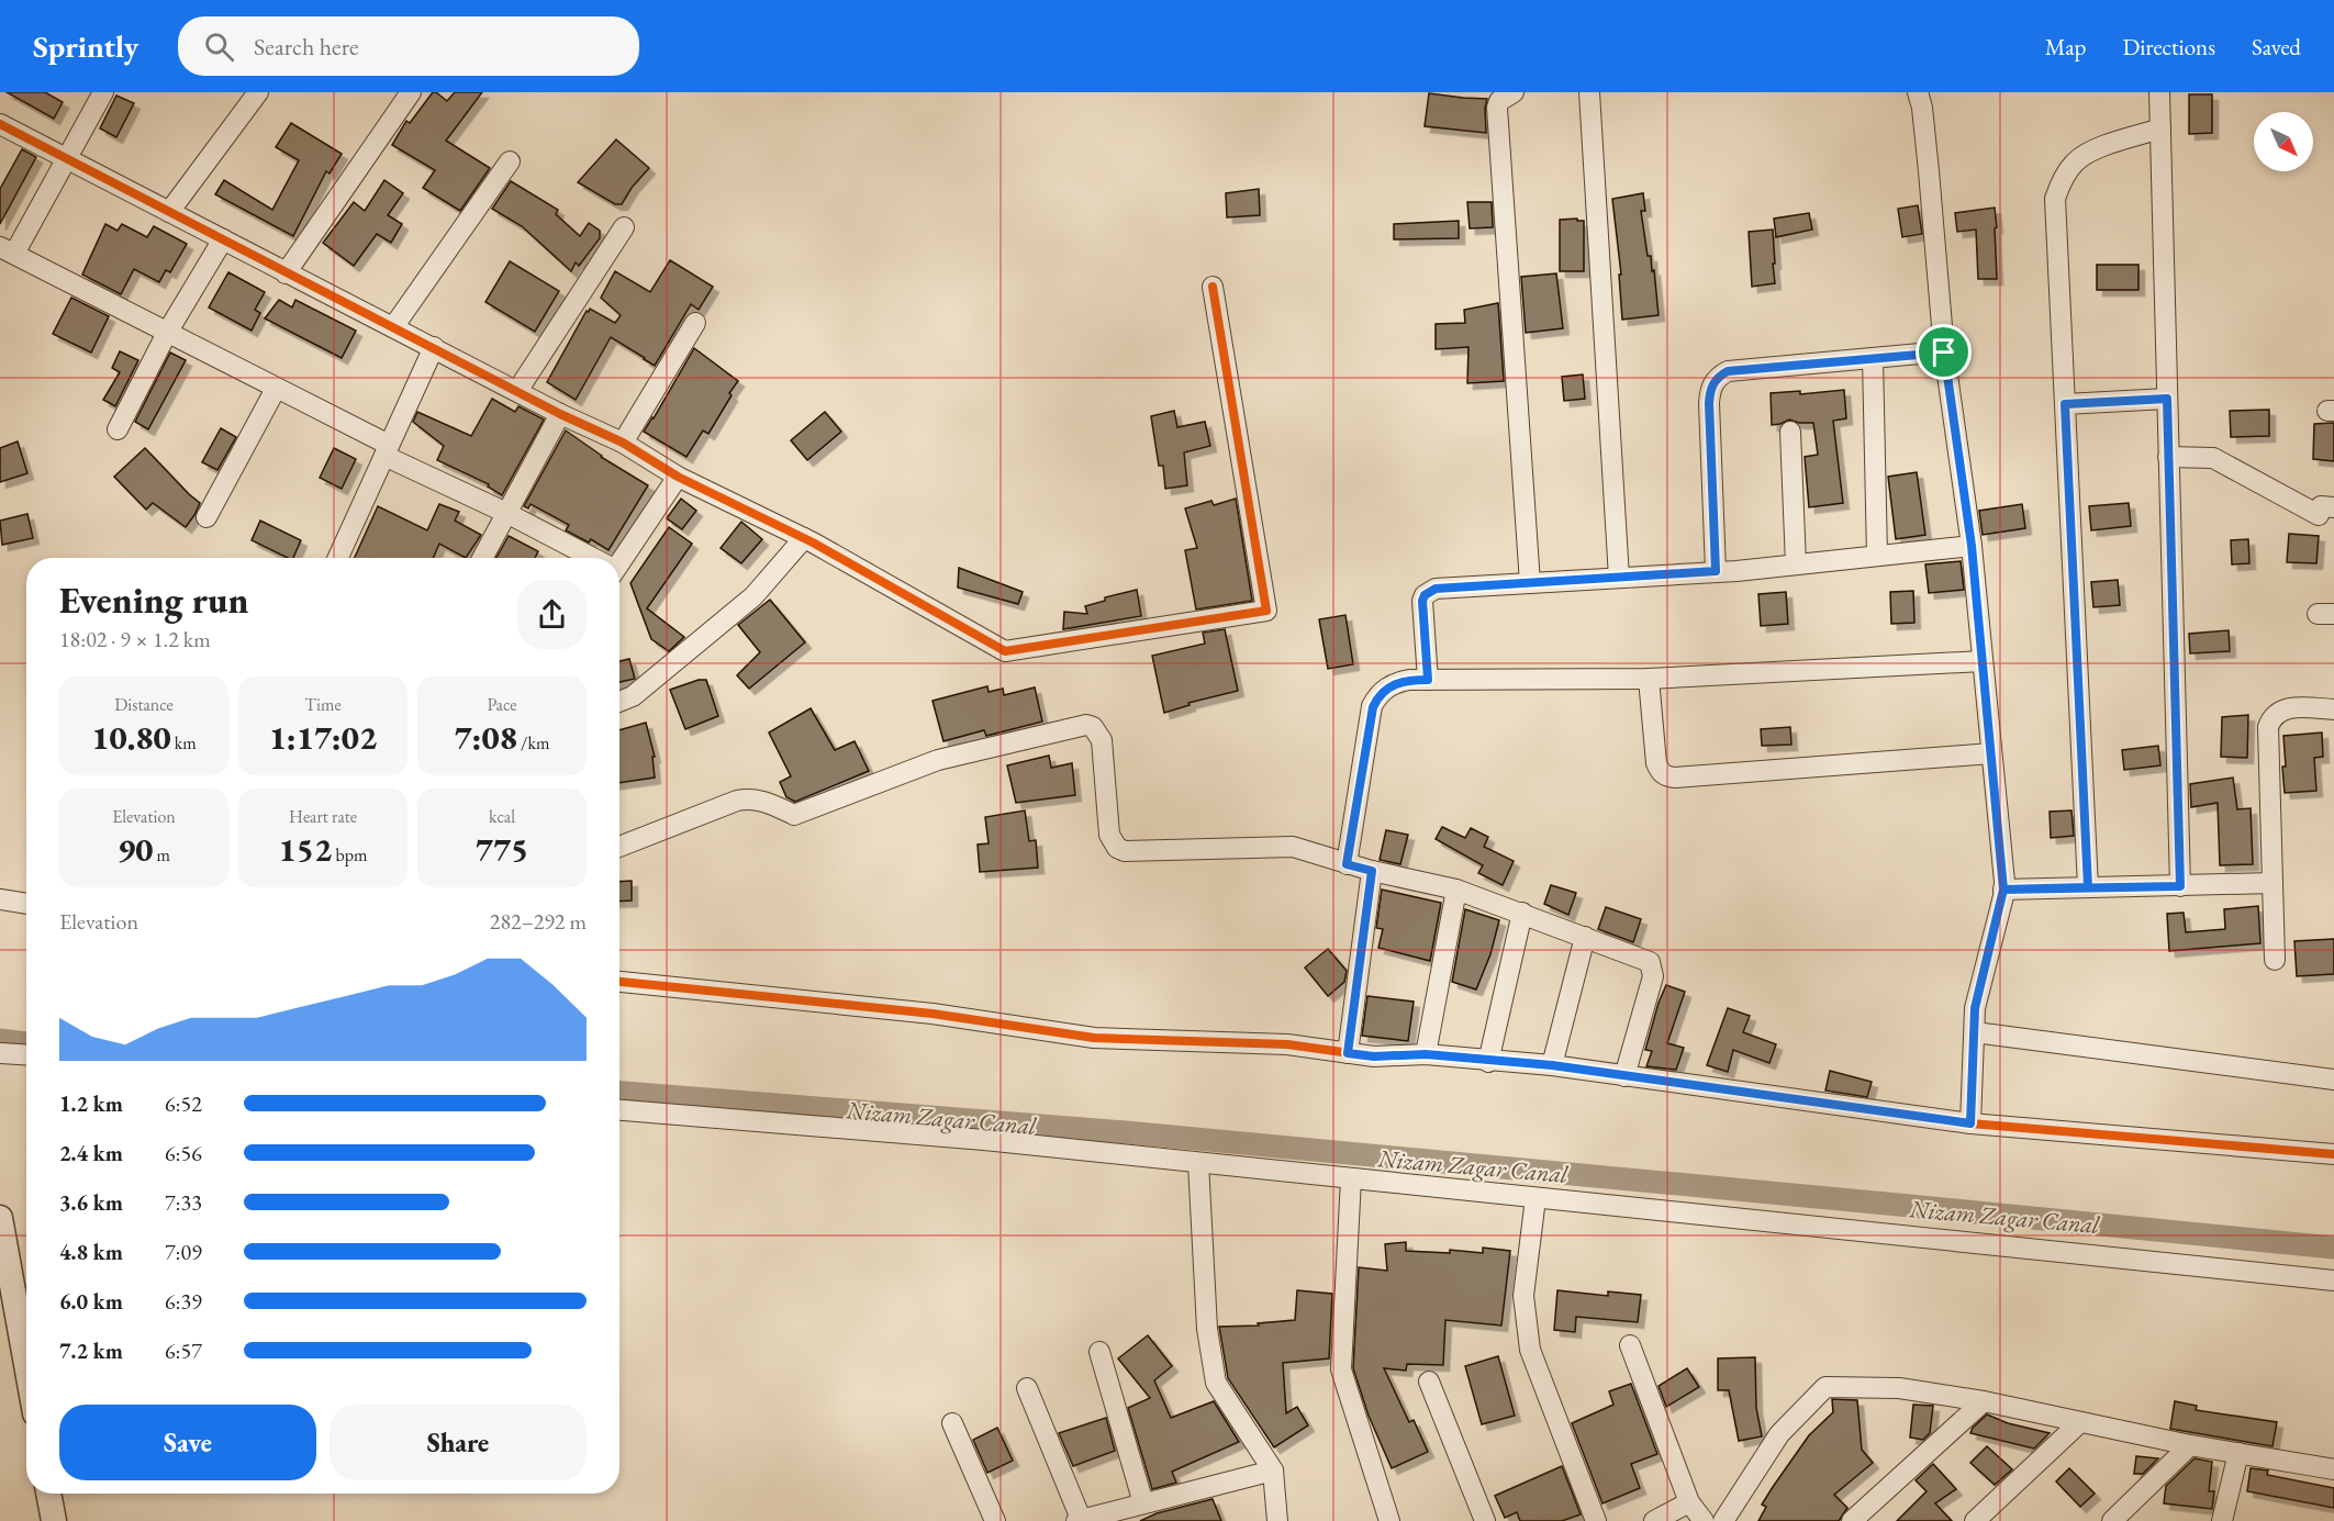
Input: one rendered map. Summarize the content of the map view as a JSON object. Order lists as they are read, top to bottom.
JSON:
{
  "water": ["Nizam Zagar Canal"],
  "north": "bottom right",
  "page": {
    "header": "Sprintly",
    "search": "Search here",
    "nav": ["Map", "Directions", "Saved"],
    "heading": ["Evening run", "18:02 · 9 × 1.2 km"],
    "stats": [
      ["Distance", "10.80 km"],
      ["Time", "1:17:02"],
      ["Pace", "7:08 /km"],
      ["Elevation", "90 m"],
      ["Heart rate", "152 bpm"],
      ["kcal", "775"]
    ],
    "chart": ["Elevation", "282–292 m"],
    "list": [
      {
        "name": "1.2 km",
        "note": "6:52"
      },
      {
        "name": "2.4 km",
        "note": "6:56"
      },
      {
        "name": "3.6 km",
        "note": "7:33"
      },
      {
        "name": "4.8 km",
        "note": "7:09"
      },
      {
        "name": "6.0 km",
        "note": "6:39"
      },
      {
        "name": "7.2 km",
        "note": "6:57"
      }
    ],
    "buttons": ["Save", "Share"]
  }
}
